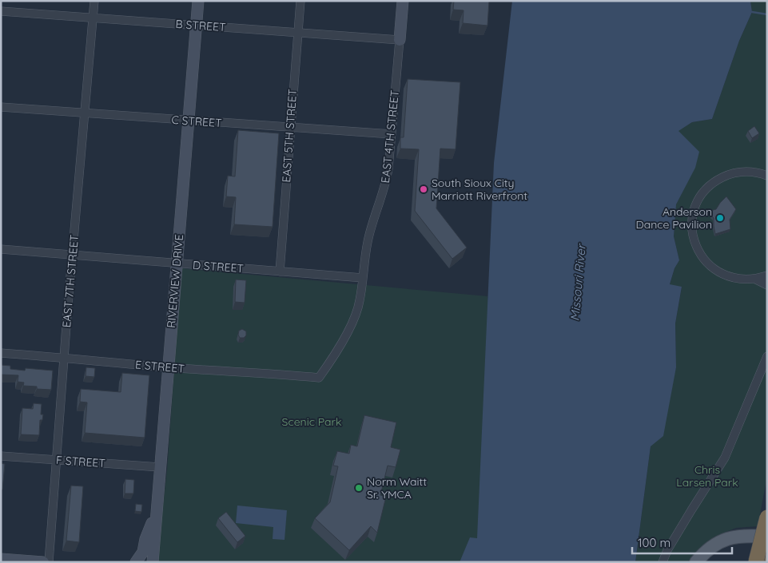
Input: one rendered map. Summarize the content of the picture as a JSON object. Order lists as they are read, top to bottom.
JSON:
{
  "streets": {
    "main road": ["EAST 4TH STREET", "RIVERVIEW DRIVE"],
    "street": [
      "B STREET",
      "C STREET",
      "EAST 5TH STREET",
      "D STREET",
      "EAST 7TH STREET",
      "E STREET",
      "F STREET"
    ]
  },
  "crossings": [
    ["B STREET", "EAST 5TH STREET"],
    ["B STREET", "EAST 4TH STREET"],
    ["B STREET", "EAST 7TH STREET"],
    ["B STREET", "RIVERVIEW DRIVE"],
    ["C STREET", "EAST 5TH STREET"],
    ["C STREET", "EAST 4TH STREET"],
    ["C STREET", "EAST 7TH STREET"],
    ["C STREET", "RIVERVIEW DRIVE"],
    ["EAST 5TH STREET", "D STREET"],
    ["EAST 4TH STREET", "D STREET"],
    ["EAST 4TH STREET", "E STREET"],
    ["D STREET", "EAST 7TH STREET"],
    ["D STREET", "RIVERVIEW DRIVE"],
    ["EAST 7TH STREET", "E STREET"],
    ["EAST 7TH STREET", "F STREET"],
    ["RIVERVIEW DRIVE", "E STREET"],
    ["RIVERVIEW DRIVE", "F STREET"]
  ],
  "water": ["Missouri River"],
  "parks": ["Scenic Park", "Chris Larsen Park"],
  "places": ["South Sioux City Marriott Riverfront", "Anderson Dance Pavilion", "Norm Waitt Sr. YMCA"],
  "scale_bar": "100 m"
}
